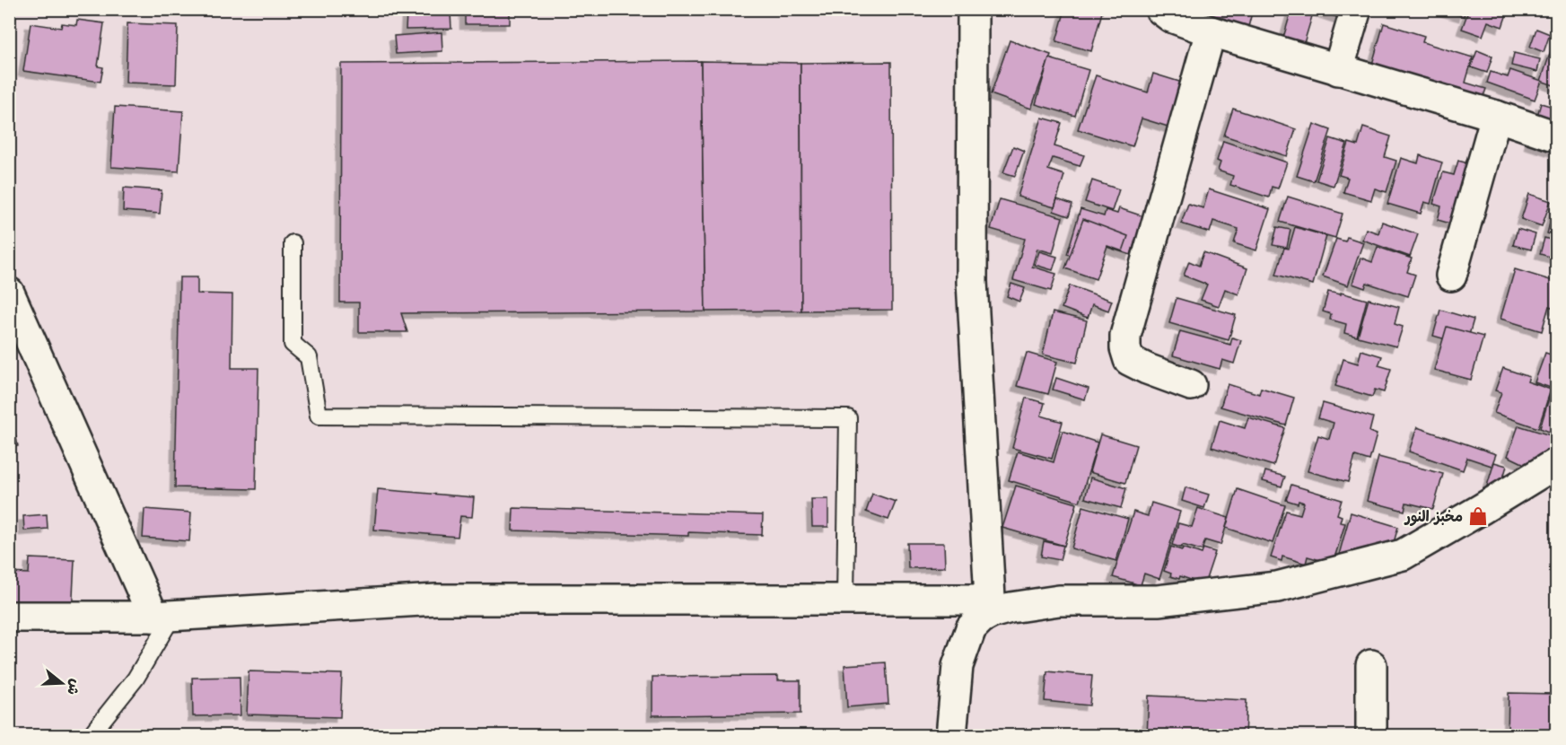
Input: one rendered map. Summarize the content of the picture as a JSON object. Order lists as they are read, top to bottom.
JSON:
{
  "places": {
    "shop": ["مخبز النور"]
  },
  "north": "right"
}
